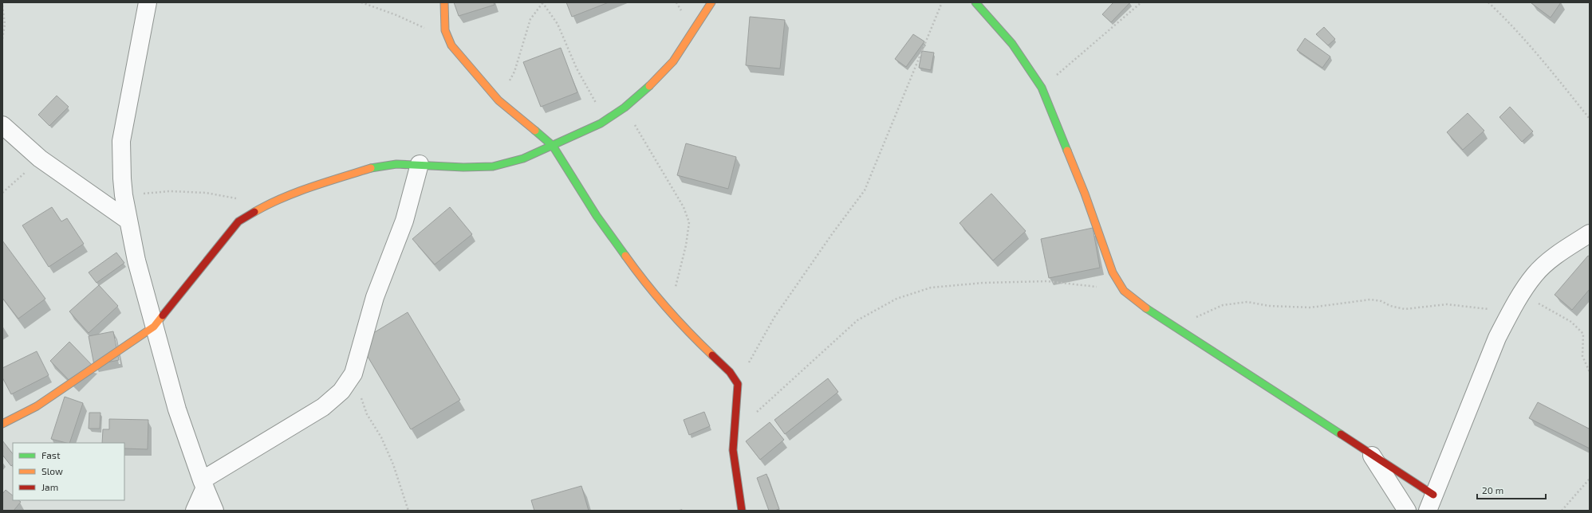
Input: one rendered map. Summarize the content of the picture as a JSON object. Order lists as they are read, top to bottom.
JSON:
{
  "legend": ["Fast", "Slow", "Jam"],
  "scale_bar": "20 m"
}
